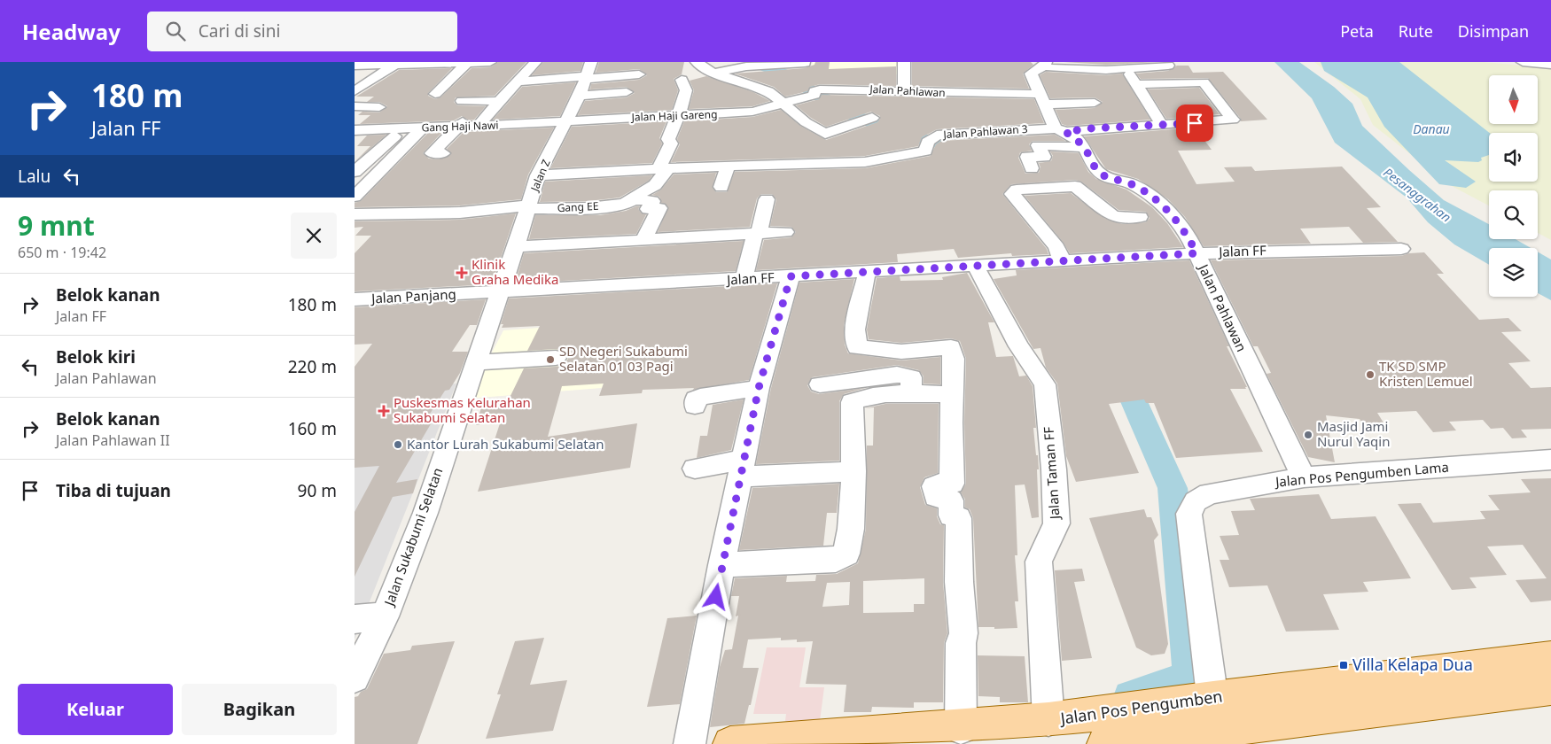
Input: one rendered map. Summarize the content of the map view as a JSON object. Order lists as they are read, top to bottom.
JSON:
{
  "streets": {
    "main road": ["Jalan Pos Pengumben"],
    "street": [
      "Jalan Pahlawan",
      "Jalan Haji Gareng",
      "Gang Haji Nawi",
      "Jalan Pahlawan 3",
      "Jalan Z",
      "Gang EE",
      "Jalan FF",
      "Jalan Panjang",
      "Jalan Taman FF",
      "Jalan Pos Pengumben Lama",
      "Jalan Sukabumi Selatan"
    ]
  },
  "crossings": [
    ["Jalan Pahlawan", "Jalan Haji Gareng"],
    ["Jalan Pahlawan", "Jalan FF"],
    ["Jalan Pahlawan", "Jalan Pos Pengumben Lama"],
    ["Jalan Haji Gareng", "Gang Haji Nawi"],
    ["Jalan Haji Gareng", "Jalan Z"],
    ["Gang Haji Nawi", "Jalan Z"],
    ["Jalan Pahlawan 3", "Jalan Z"],
    ["Jalan Z", "Gang EE"],
    ["Jalan Z", "Jalan FF"],
    ["Jalan Z", "Jalan Panjang"],
    ["Jalan Z", "Jalan Sukabumi Selatan"],
    ["Jalan FF", "Jalan Panjang"],
    ["Jalan FF", "Jalan Taman FF"],
    ["Jalan FF", "Jalan Sukabumi Selatan"],
    ["Jalan Panjang", "Jalan Sukabumi Selatan"],
    ["Jalan Taman FF", "Jalan Pos Pengumben"],
    ["Jalan Pos Pengumben Lama", "Jalan Pos Pengumben"]
  ],
  "water": ["Danau", "Pesanggrahan"],
  "places": {
    "health": ["Klinik Graha Medika", "Puskesmas Kelurahan Sukabumi Selatan"],
    "other": [
      "SD Negeri Sukabumi Selatan 01 03 Pagi",
      "TK SD SMP Kristen Lemuel",
      "Masjid Jami Nurul Yaqin",
      "Kantor Lurah Sukabumi Selatan"
    ],
    "transit": ["Villa Kelapa Dua"]
  },
  "north": "bottom",
  "page": {
    "header": "Headway",
    "search": "Cari di sini",
    "nav": ["Peta", "Rute", "Disimpan"],
    "turn": ["180 m", "Jalan FF"],
    "then": "Lalu",
    "heading": ["9 mnt", "650 m · 19:42"],
    "list": [
      {
        "name": "Belok kanan",
        "note": "Jalan FF",
        "value": "180 m"
      },
      {
        "name": "Belok kiri",
        "note": "Jalan Pahlawan",
        "value": "220 m"
      },
      {
        "name": "Belok kanan",
        "note": "Jalan Pahlawan II",
        "value": "160 m"
      },
      {
        "name": "Tiba di tujuan",
        "value": "90 m"
      }
    ],
    "buttons": ["Keluar", "Bagikan"]
  }
}
